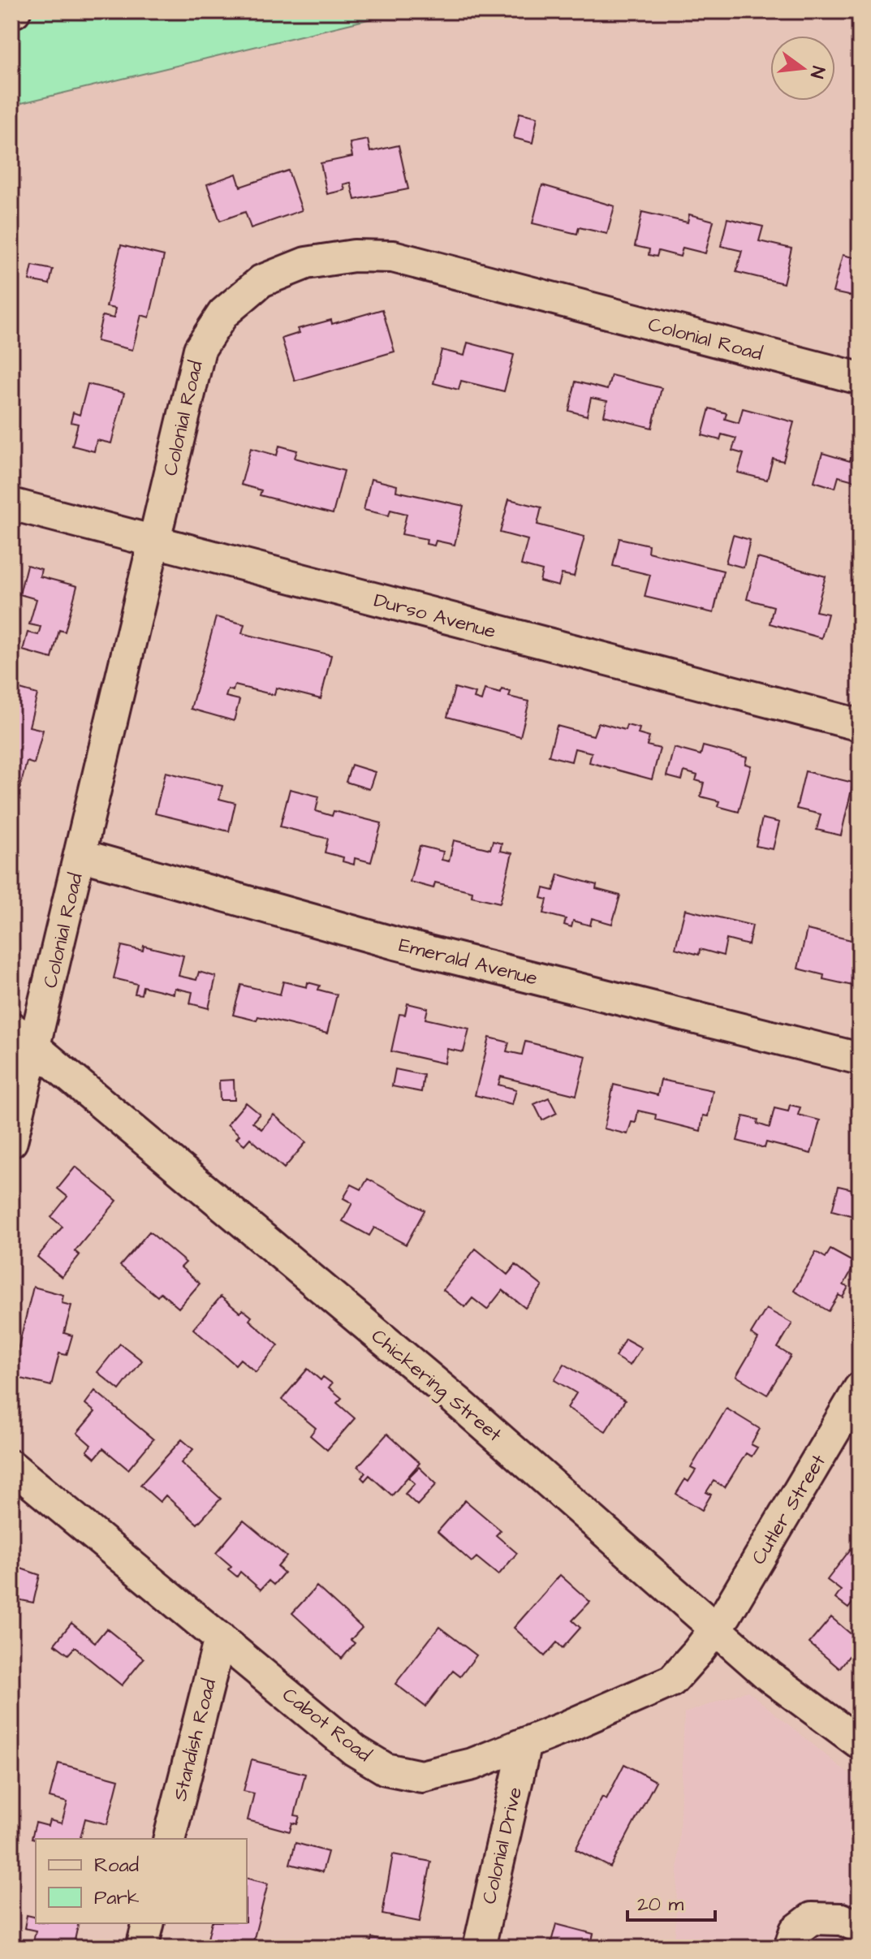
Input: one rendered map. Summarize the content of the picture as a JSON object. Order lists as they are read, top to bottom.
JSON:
{
  "streets": {
    "street": [
      "Colonial Road",
      "Durso Avenue",
      "Emerald Avenue",
      "Chickering Street",
      "Cutler Street",
      "Cabot Road",
      "Standish Road",
      "Colonial Drive"
    ]
  },
  "crossings": [
    ["Colonial Road", "Durso Avenue"],
    ["Colonial Road", "Emerald Avenue"],
    ["Colonial Road", "Chickering Street"],
    ["Chickering Street", "Cutler Street"],
    ["Chickering Street", "Cabot Road"],
    ["Cutler Street", "Cabot Road"],
    ["Cabot Road", "Standish Road"],
    ["Cabot Road", "Colonial Drive"]
  ],
  "legend": ["Road", "Park"],
  "scale_bar": "20 m",
  "north": "right"
}
